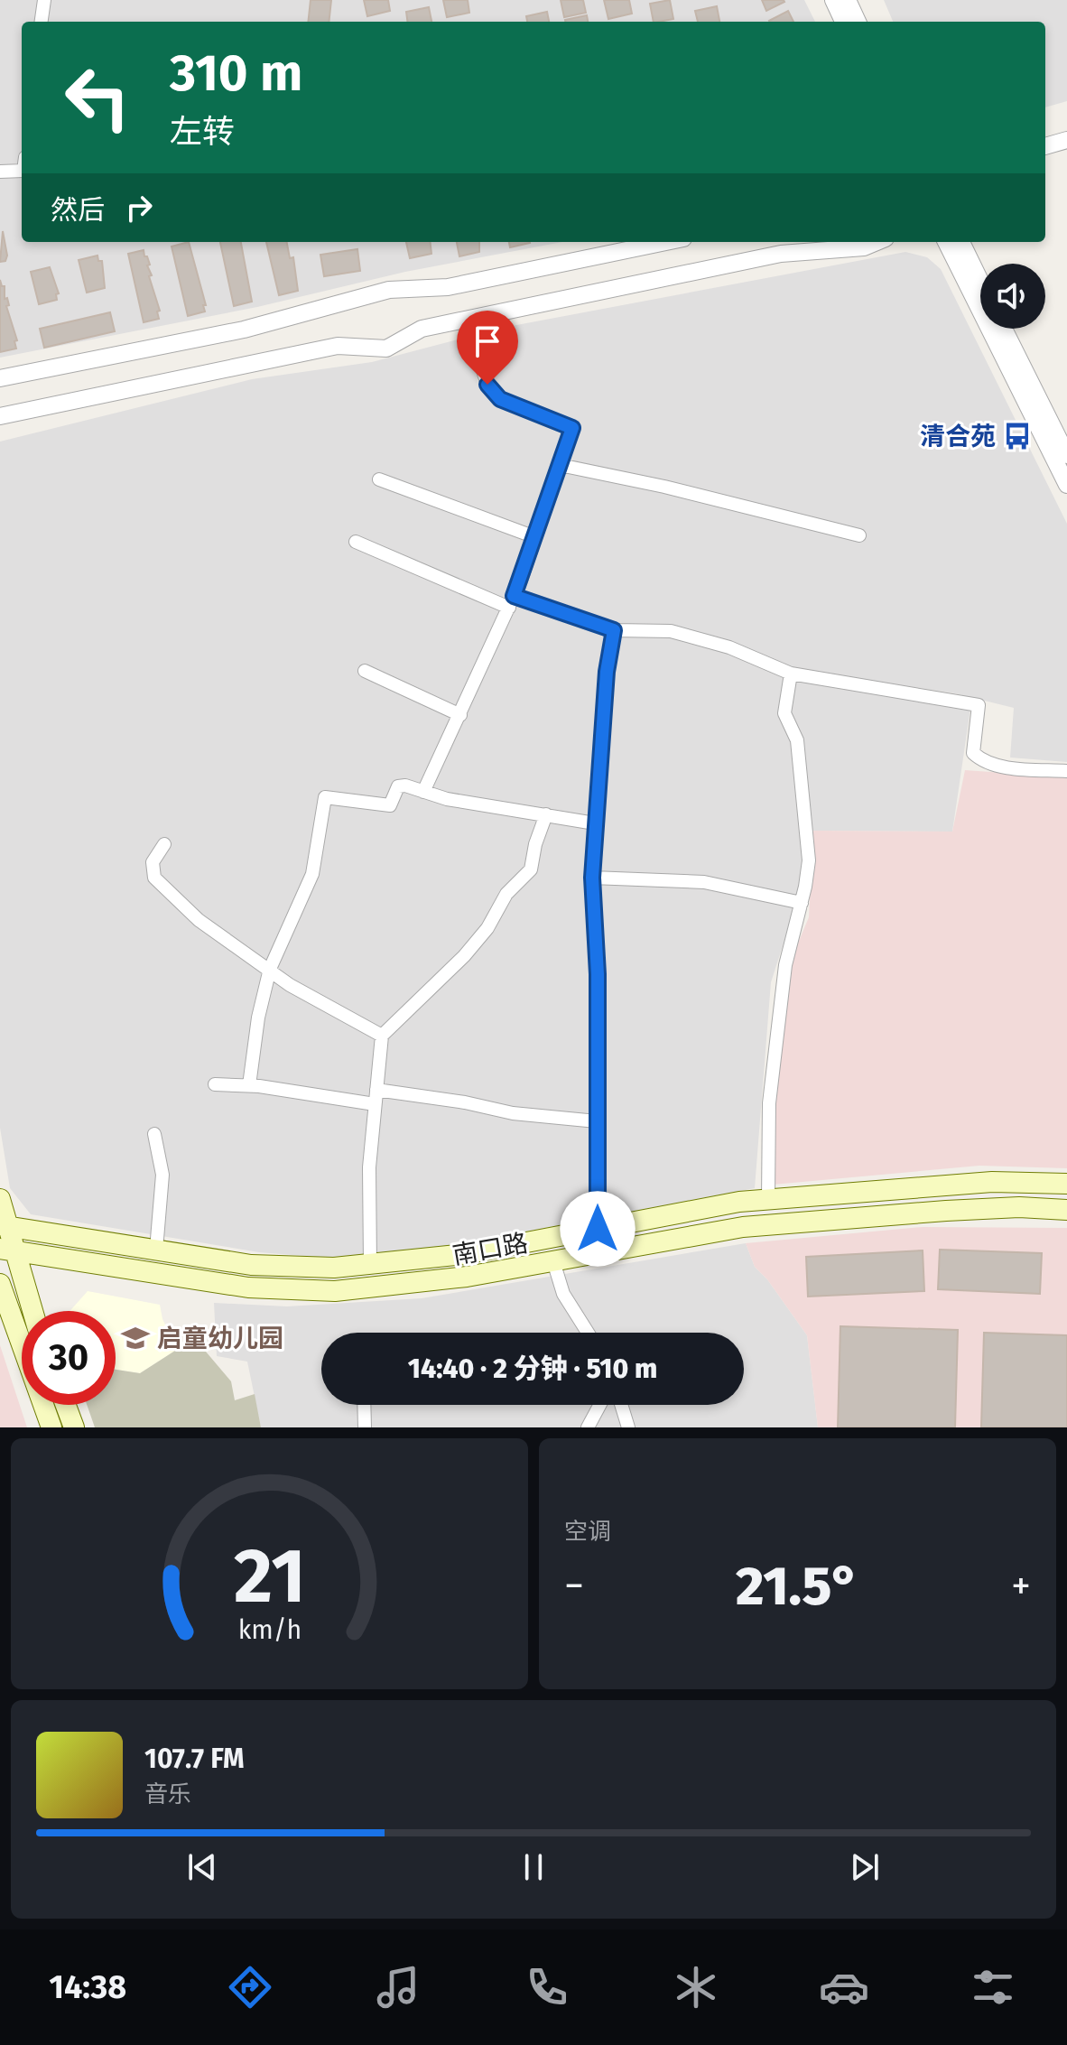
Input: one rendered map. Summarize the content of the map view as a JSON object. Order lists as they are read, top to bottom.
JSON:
{
  "streets": {
    "main road": ["南口路"]
  },
  "places": {
    "bus stop": ["清合苑"],
    "school or university": ["启童幼儿园"]
  },
  "page": {
    "turn": ["310 m", "左转"],
    "then": "然后",
    "limit": "30",
    "trip": "14:40 · 2 分钟 · 510 m",
    "tile": "空调",
    "heat": ["−", "21.5°", "+"],
    "song": ["107.7 FM", "音乐"],
    "tabs": "14:38",
    "gauge": ["21", "km/h"]
  }
}
